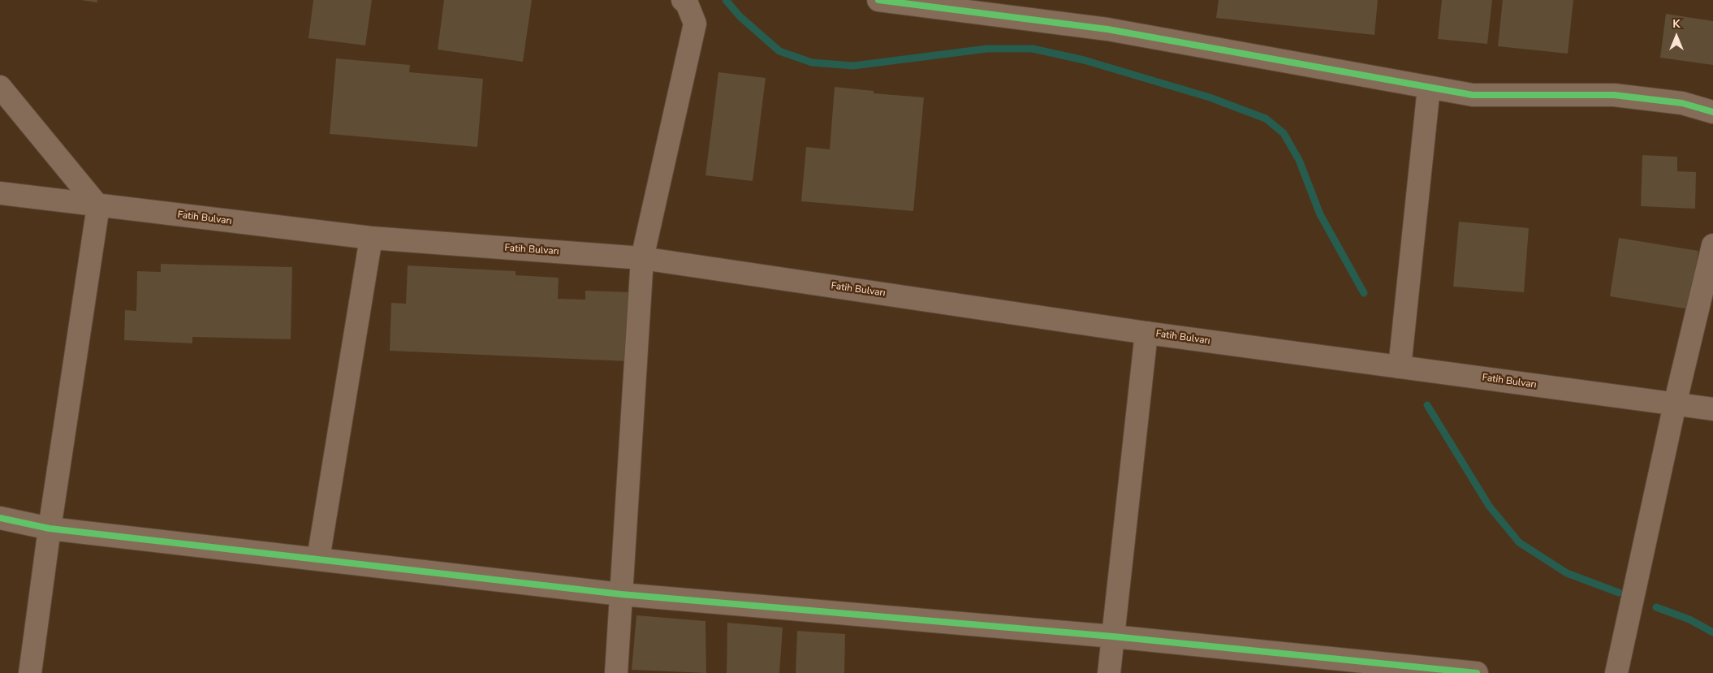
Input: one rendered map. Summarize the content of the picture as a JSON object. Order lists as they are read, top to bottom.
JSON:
{
  "streets": {
    "street": ["Fatih Bulvarı"]
  },
  "north": "top"
}
